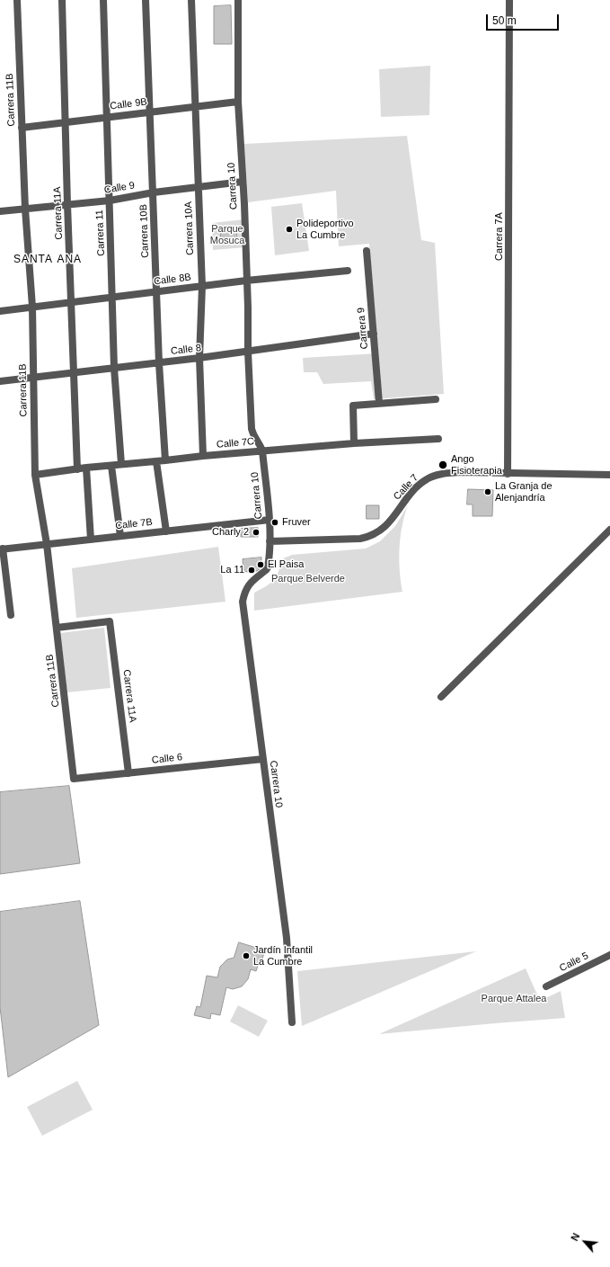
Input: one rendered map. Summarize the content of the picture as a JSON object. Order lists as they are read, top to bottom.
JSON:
{
  "streets": {
    "street": [
      "Carrera 11B",
      "Calle 9B",
      "Carrera 10",
      "Calle 9",
      "Carrera 11A",
      "Carrera 10A",
      "Carrera 10B",
      "Carrera 11",
      "Carrera 7A",
      "Calle 8B",
      "Carrera 9",
      "Calle 8",
      "Calle 7C",
      "Calle 7",
      "Calle 7B",
      "Calle 6",
      "Calle 5"
    ]
  },
  "crossings": [
    ["Carrera 11B", "Calle 9B"],
    ["Carrera 11B", "Calle 9"],
    ["Carrera 11B", "Carrera 11A"],
    ["Carrera 11B", "Calle 8B"],
    ["Carrera 11B", "Calle 8"],
    ["Carrera 11B", "Calle 7C"],
    ["Carrera 11B", "Calle 7B"],
    ["Carrera 11B", "Calle 6"],
    ["Calle 9B", "Carrera 10"],
    ["Calle 9B", "Carrera 11A"],
    ["Calle 9B", "Carrera 10A"],
    ["Calle 9B", "Carrera 10B"],
    ["Calle 9B", "Carrera 11"],
    ["Carrera 10", "Calle 9"],
    ["Carrera 10", "Calle 8B"],
    ["Carrera 10", "Calle 8"],
    ["Carrera 10", "Calle 7C"],
    ["Carrera 10", "Calle 7"],
    ["Carrera 10", "Calle 7B"],
    ["Carrera 10", "Calle 6"],
    ["Calle 9", "Carrera 11A"],
    ["Calle 9", "Carrera 10A"],
    ["Calle 9", "Carrera 10B"],
    ["Calle 9", "Carrera 11"],
    ["Carrera 11A", "Calle 8B"],
    ["Carrera 11A", "Calle 8"],
    ["Carrera 11A", "Calle 7C"],
    ["Carrera 11A", "Calle 6"],
    ["Carrera 10A", "Calle 8B"],
    ["Carrera 10A", "Calle 8"],
    ["Carrera 10A", "Calle 7C"],
    ["Carrera 10B", "Calle 8B"],
    ["Carrera 10B", "Calle 8"],
    ["Carrera 10B", "Calle 7C"],
    ["Carrera 11", "Calle 8B"],
    ["Carrera 11", "Calle 8"],
    ["Carrera 11", "Calle 7C"],
    ["Carrera 7A", "Calle 7"],
    ["Carrera 9", "Calle 8"]
  ],
  "districts": ["SANTA ANA"],
  "parks": ["Parque Mosuca", "Parque Belverde", "Parque Attalea"],
  "places": [
    "Polideportivo La Cumbre",
    "Ango Fisioterapia",
    "La Granja de Alenjandría",
    "Fruver",
    "Charly 2",
    "El Paisa",
    "La 11",
    "Jardín Infantil La Cumbre"
  ],
  "scale_bar": "50 m",
  "north": "top left"
}
